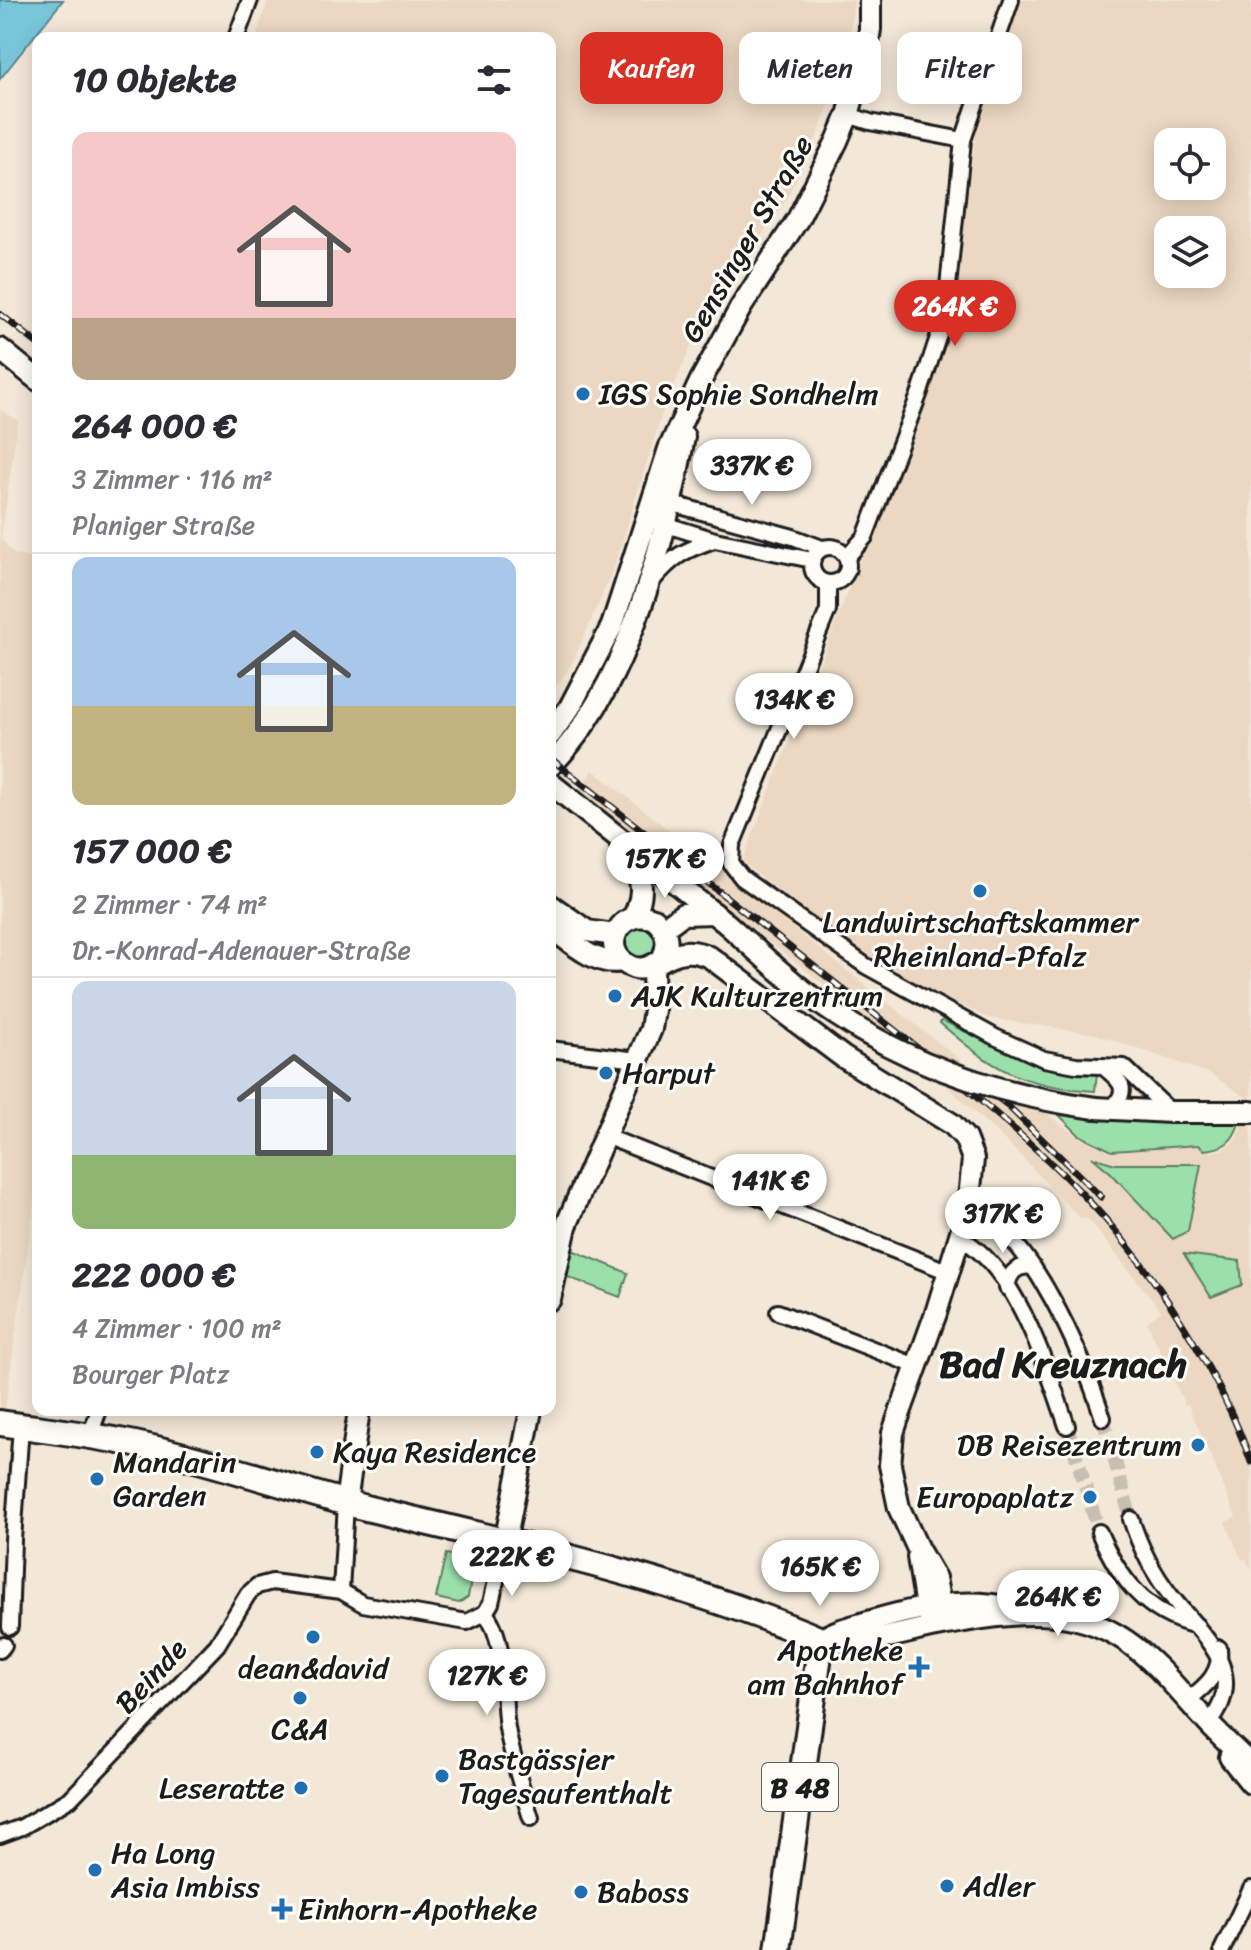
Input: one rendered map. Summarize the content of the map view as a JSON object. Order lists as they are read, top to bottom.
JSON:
{
  "streets": {
    "main road": ["B 48"],
    "street": ["Gensinger Straße", "Beinde"]
  },
  "districts": ["Bad Kreuznach"],
  "places": {
    "other": [
      "IGS Sophie Sondhelm",
      "Landwirtschaftskammer Rheinland-Pfalz",
      "AJK Kulturzentrum",
      "Harput",
      "DB Reisezentrum",
      "Kaya Residence",
      "Mandarin Garden",
      "Europaplatz",
      "dean&david",
      "C&A",
      "Bastgässjer Tagesaufenthalt",
      "Leseratte",
      "Ha Long Asia Imbiss",
      "Adler",
      "Baboss"
    ],
    "health": ["Apotheke am Bahnhof", "Einhorn-Apotheke"]
  },
  "page": {
    "chip": ["Kaufen", "Mieten", "Filter"],
    "heading": "10 Objekte",
    "list": [
      {
        "name": "264 000 €",
        "note": "3 Zimmer · 116 m² · Planiger Straße"
      },
      {
        "name": "157 000 €",
        "note": "2 Zimmer · 74 m² · Dr.-Konrad-Adenauer-Straße"
      },
      {
        "name": "222 000 €",
        "note": "4 Zimmer · 100 m² · Bourger Platz"
      }
    ],
    "price": [
      "264K €",
      "337K €",
      "134K €",
      "157K €",
      "141K €",
      "317K €",
      "222K €",
      "165K €",
      "264K €",
      "127K €"
    ]
  }
}
